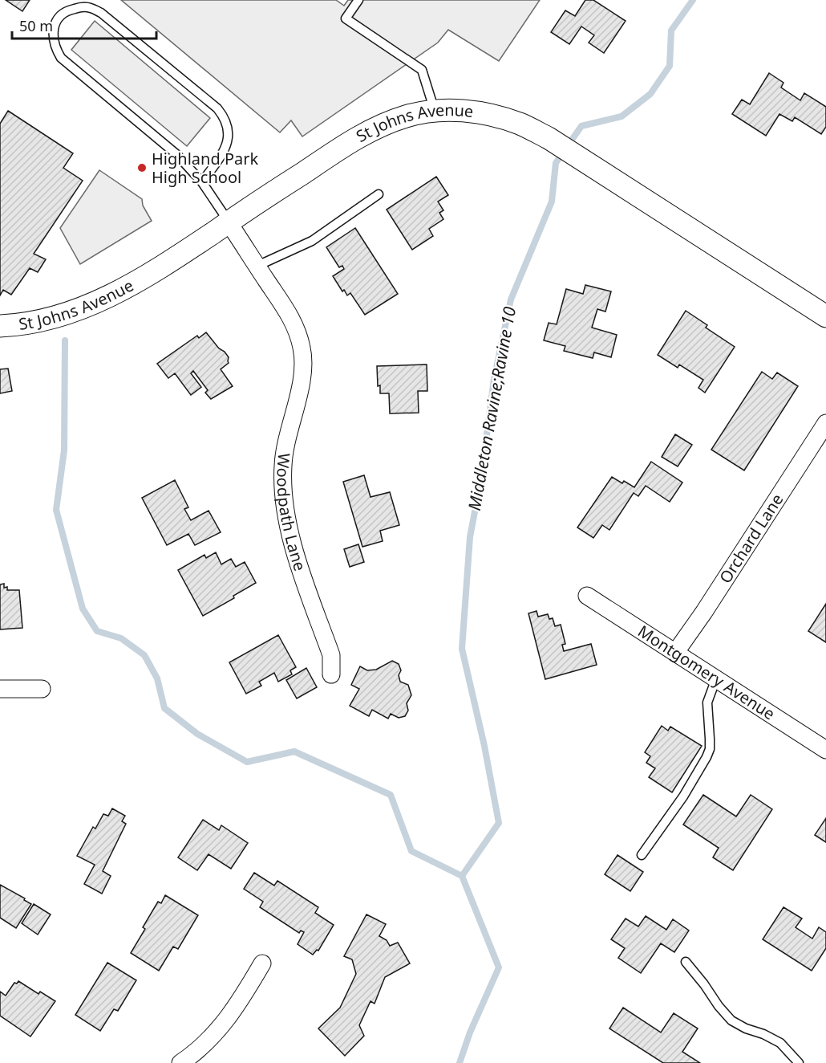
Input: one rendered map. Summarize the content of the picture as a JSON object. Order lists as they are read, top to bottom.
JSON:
{
  "streets": {
    "street": [
      "St Johns Avenue",
      "Woodpath Lane",
      "Orchard Lane",
      "Montgomery Avenue"
    ]
  },
  "crossings": [
    ["St Johns Avenue", "Woodpath Lane"],
    ["Orchard Lane", "Montgomery Avenue"]
  ],
  "water": ["Middleton Ravine;Ravine 10"],
  "places": ["Highland Park High School"],
  "scale_bar": "50 m"
}
